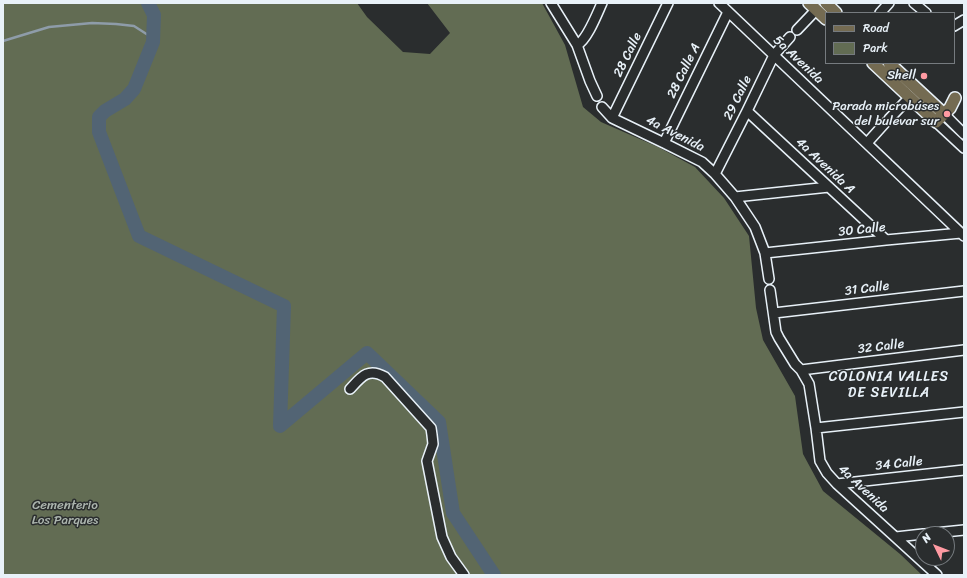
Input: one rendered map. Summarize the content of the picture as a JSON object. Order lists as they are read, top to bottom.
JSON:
{
  "streets": {
    "street": [
      "28 Calle",
      "5a Avenida",
      "28 Calle A",
      "29 Calle",
      "4a Avenida",
      "4a Avenida A",
      "30 Calle",
      "31 Calle",
      "32 Calle",
      "34 Calle"
    ]
  },
  "crossings": [
    ["28 Calle", "4a Avenida"],
    ["5a Avenida", "28 Calle A"],
    ["5a Avenida", "29 Calle"],
    ["5a Avenida", "30 Calle"],
    ["28 Calle A", "4a Avenida"],
    ["29 Calle", "4a Avenida"],
    ["29 Calle", "4a Avenida A"],
    ["4a Avenida", "30 Calle"],
    ["4a Avenida", "31 Calle"],
    ["4a Avenida", "32 Calle"],
    ["4a Avenida", "34 Calle"],
    ["4a Avenida A", "30 Calle"]
  ],
  "districts": ["COLONIA VALLES DE SEVILLA"],
  "parks": ["Cementerio Los Parques"],
  "places": ["Shell", "Parada microbúses del bulevar sur"],
  "legend": ["Road", "Park"],
  "north": "top left"
}
